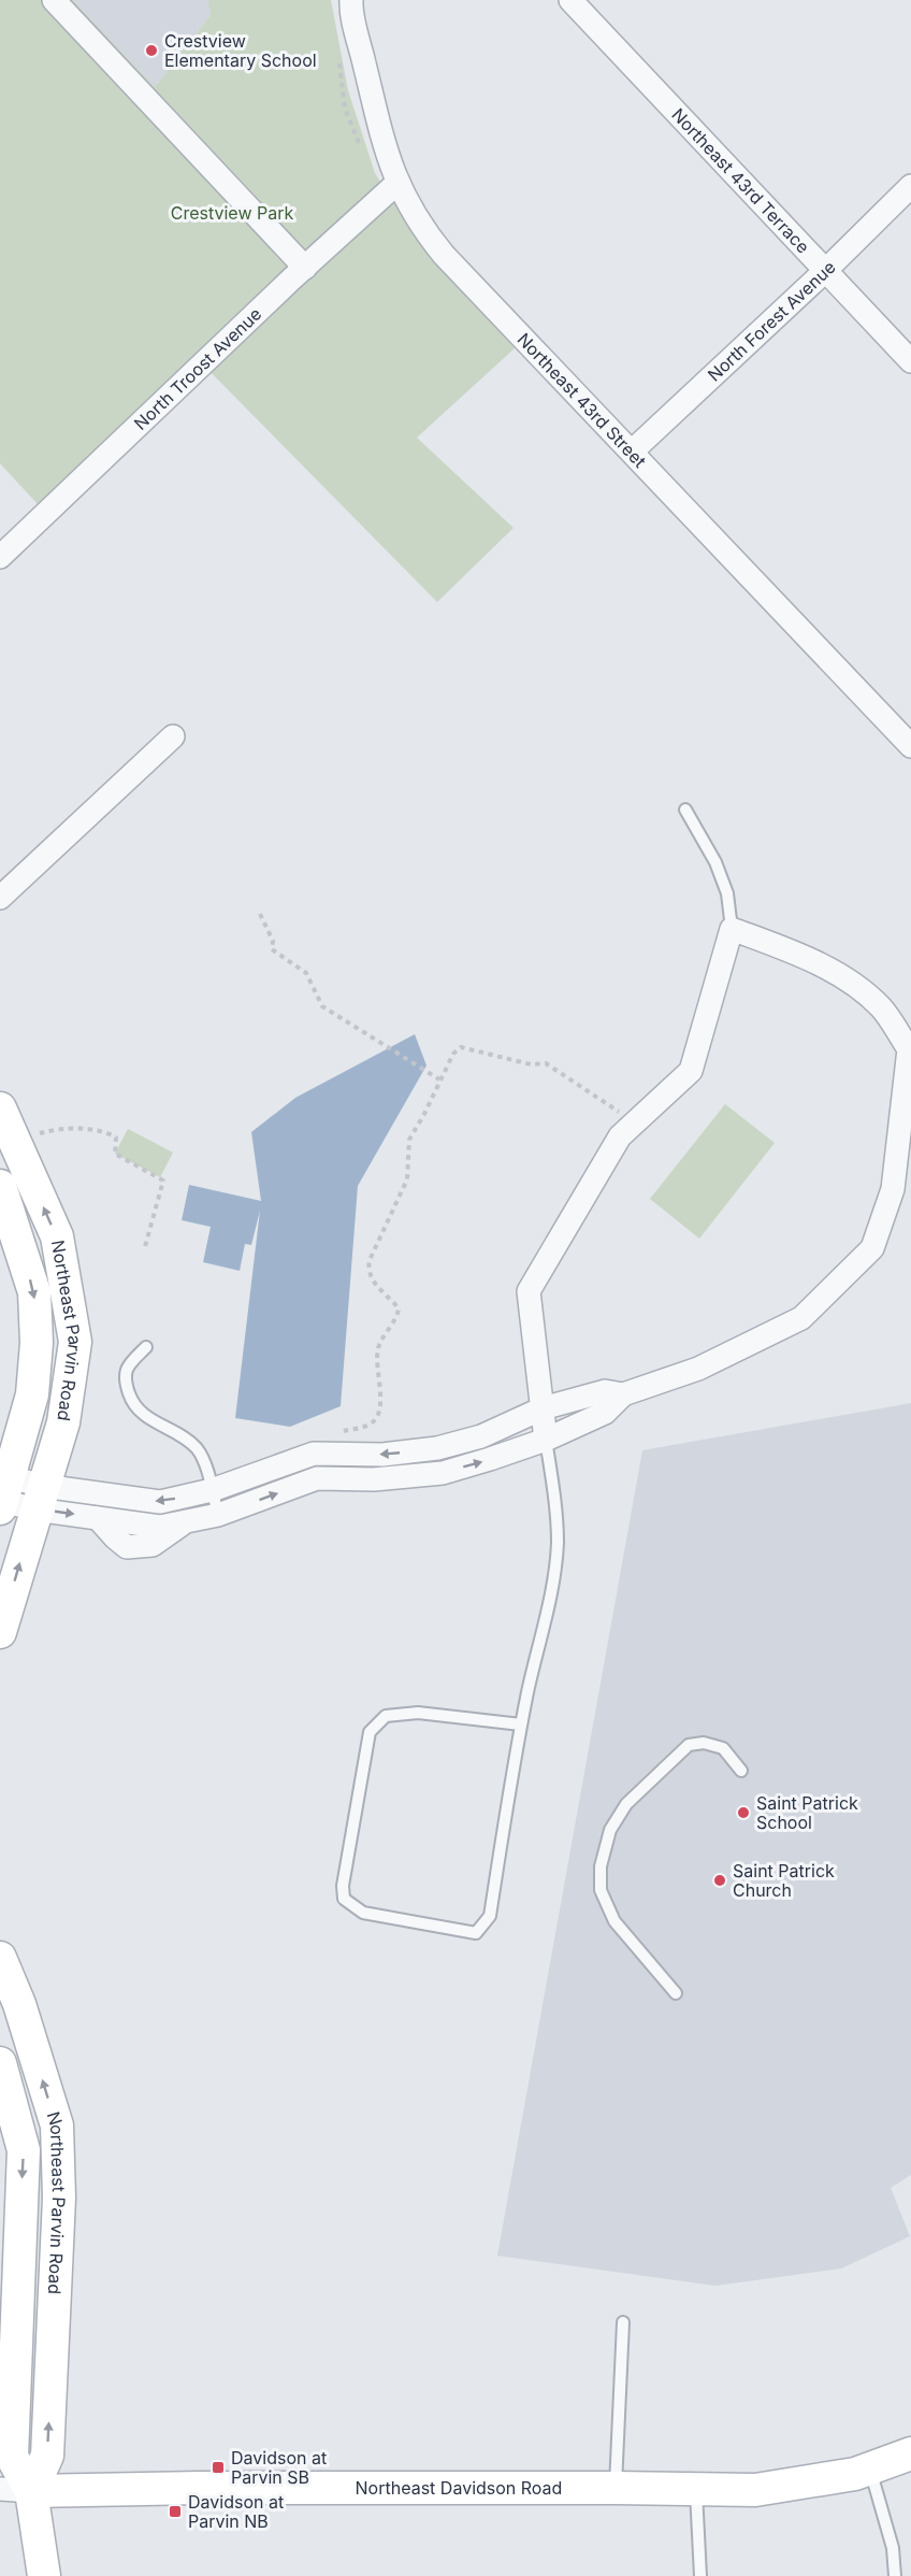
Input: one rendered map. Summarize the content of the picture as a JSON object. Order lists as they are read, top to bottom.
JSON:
{
  "streets": {
    "main road": ["Northeast Parvin Road", "Northeast Davidson Road"],
    "street": [
      "Northeast 43rd Terrace",
      "North Forest Avenue",
      "North Troost Avenue",
      "Northeast 43rd Street"
    ]
  },
  "crossings": [
    ["Northeast 43rd Terrace", "North Forest Avenue"],
    ["North Forest Avenue", "Northeast 43rd Street"],
    ["North Troost Avenue", "Northeast 43rd Street"],
    ["Northeast Parvin Road", "Northeast Davidson Road"]
  ],
  "parks": ["Crestview Park"],
  "places": {
    "other": ["Crestview Elementary School", "Saint Patrick School", "Saint Patrick Church"],
    "transit": ["Davidson at Parvin SB", "Davidson at Parvin NB"]
  }
}
